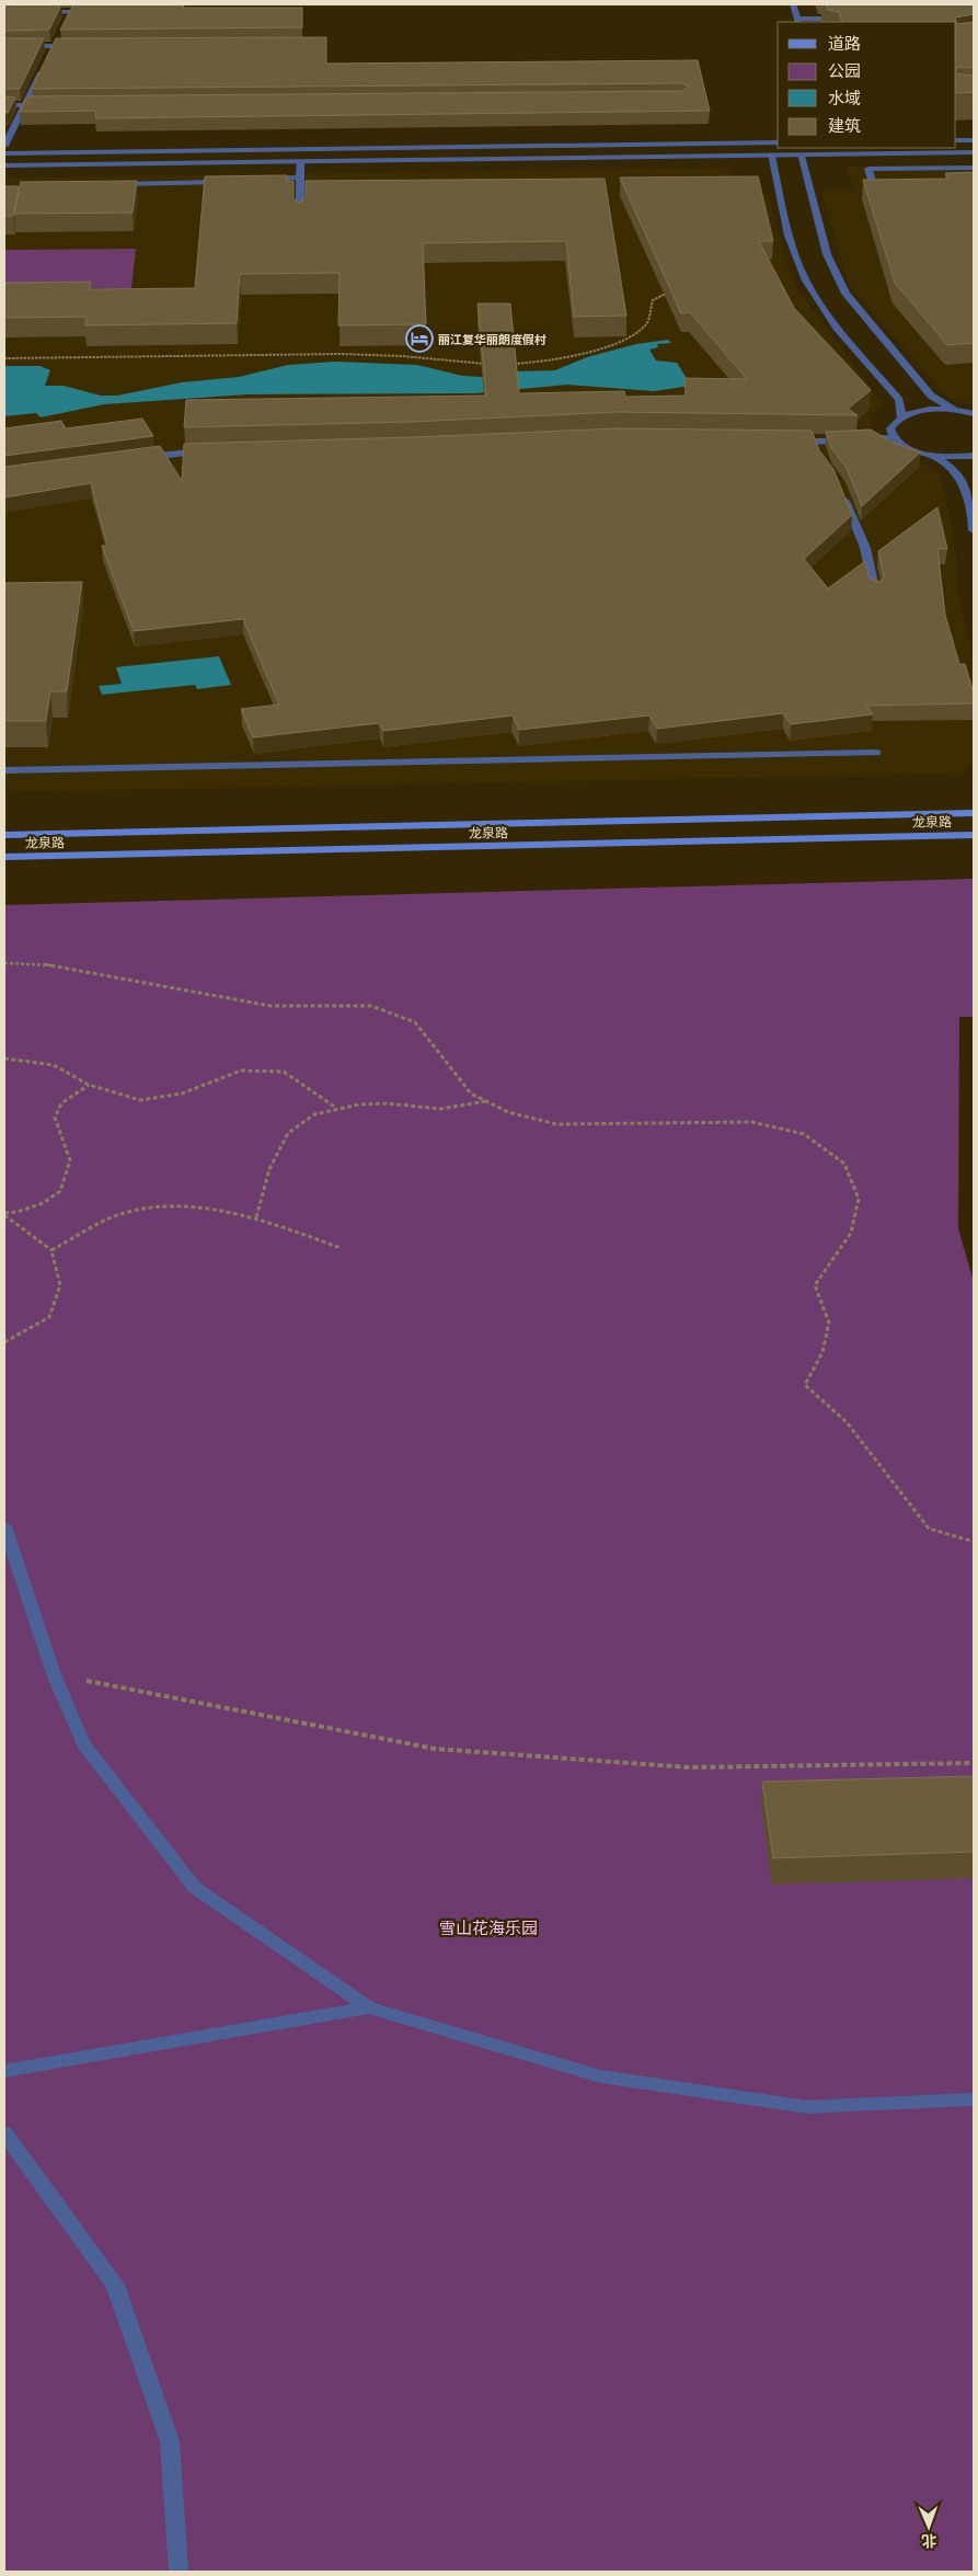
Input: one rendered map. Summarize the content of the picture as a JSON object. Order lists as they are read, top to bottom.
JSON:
{
  "streets": {
    "main road": ["龙泉路"]
  },
  "parks": ["雪山花海乐园"],
  "places": {
    "hotel": ["丽江复华丽朗度假村"]
  },
  "legend": [
    "道路",
    "公园",
    "水域",
    "建筑"
  ],
  "north": "bottom"
}
